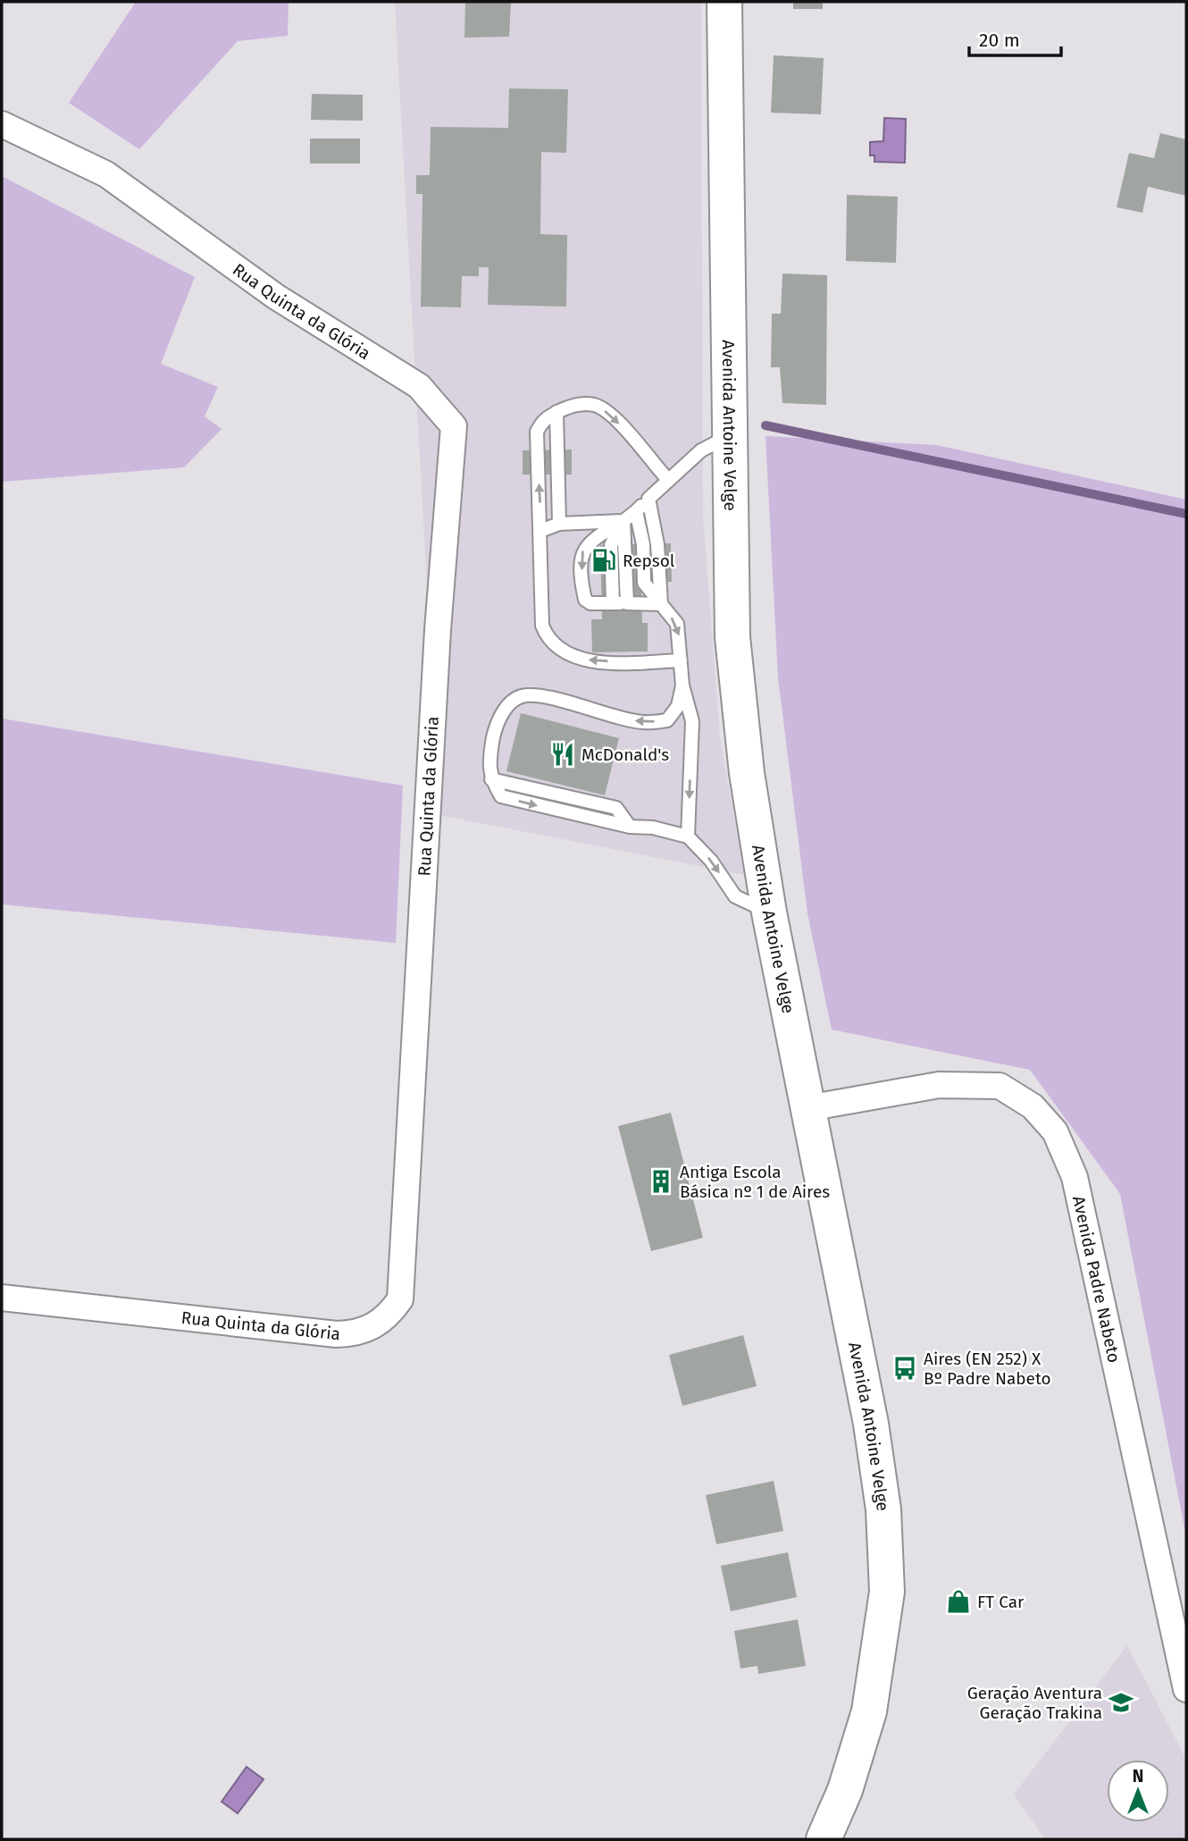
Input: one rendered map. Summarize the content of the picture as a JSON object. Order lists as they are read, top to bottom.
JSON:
{
  "streets": {
    "main road": ["Avenida Antoine Velge"],
    "street": ["Rua Quinta da Glória", "Avenida Padre Nabeto"]
  },
  "crossings": [
    ["Avenida Antoine Velge", "Avenida Padre Nabeto"]
  ],
  "places": {
    "fuel station": ["Repsol"],
    "restaurant": ["McDonald's"],
    "building": ["Antiga Escola Básica nº 1 de Aires"],
    "bus stop": ["Aires (EN 252) X Bº Padre Nabeto"],
    "shop": ["FT Car"],
    "school or university": ["Geração Aventura Geração Trakina"]
  },
  "scale_bar": "20 m",
  "north": "top"
}
